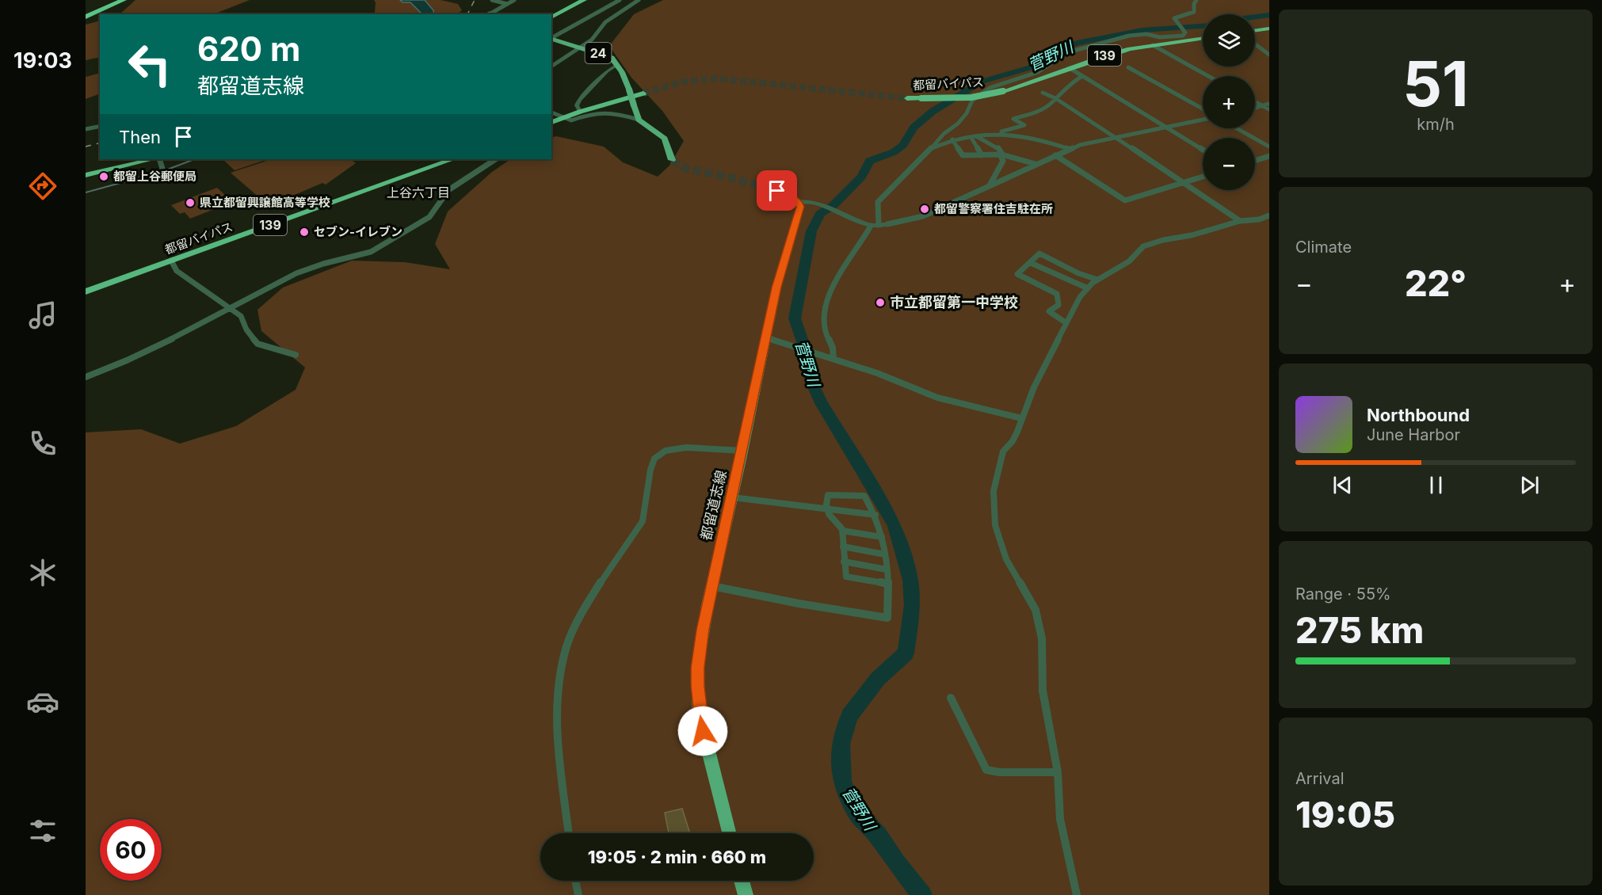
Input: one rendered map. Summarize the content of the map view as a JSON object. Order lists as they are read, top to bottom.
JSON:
{
  "streets": {
    "highway": ["139", "都留バイパス"],
    "main road": ["24", "都留道志線"]
  },
  "districts": ["上谷六丁目"],
  "water": ["菅野川"],
  "places": [
    "都留上谷郵便局",
    "県立都留興譲館高等学校",
    "都留警察署住吉駐在所",
    "セブン-イレブン",
    "市立都留第一中学校"
  ],
  "page": {
    "tabs": "19:03",
    "tile": [
      ["51", "km/h"],
      "Climate",
      ["Range · 55%", "275 km"],
      ["Arrival", "19:05"]
    ],
    "map_buttons": ["+", "−"],
    "turn": ["620 m", "都留道志線"],
    "then": "Then",
    "heat": ["−", "22°", "+"],
    "song": ["Northbound", "June Harbor"],
    "limit": "60",
    "trip": "19:05 · 2 min · 660 m"
  }
}
